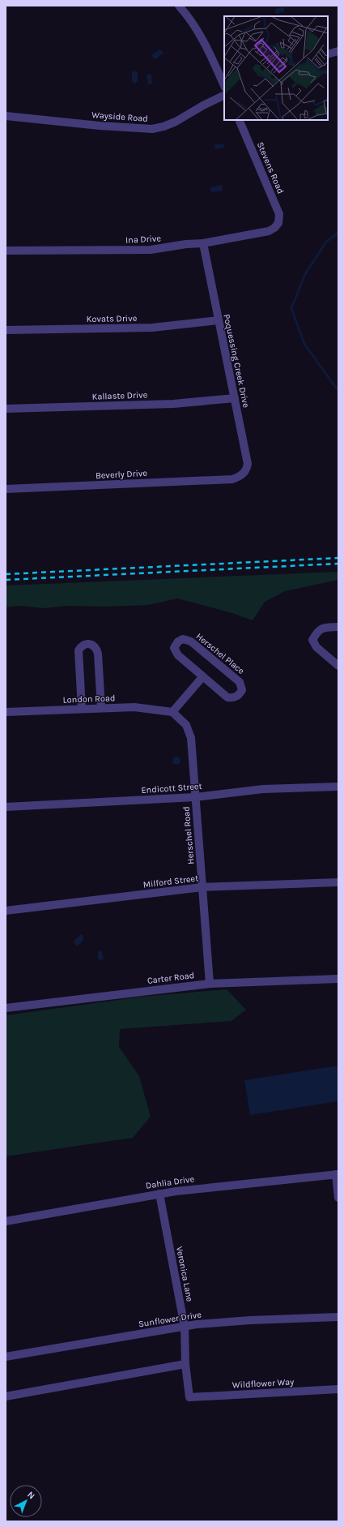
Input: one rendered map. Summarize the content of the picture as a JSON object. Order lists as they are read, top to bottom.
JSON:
{
  "streets": {
    "street": [
      "Wayside Road",
      "Stevens Road",
      "Ina Drive",
      "Kovats Drive",
      "Poquessing Creek Drive",
      "Kallaste Drive",
      "Beverly Drive",
      "Herschel Place",
      "London Road",
      "Endicott Street",
      "Herschel Road",
      "Milford Street",
      "Carter Road",
      "Dahlia Drive",
      "Veronica Lane",
      "Sunflower Drive",
      "Wildflower Way"
    ]
  },
  "crossings": [
    ["Stevens Road", "Ina Drive"],
    ["Ina Drive", "Poquessing Creek Drive"],
    ["Kovats Drive", "Poquessing Creek Drive"],
    ["Poquessing Creek Drive", "Kallaste Drive"],
    ["Poquessing Creek Drive", "Beverly Drive"],
    ["London Road", "Herschel Road"],
    ["Endicott Street", "Herschel Road"],
    ["Herschel Road", "Milford Street"],
    ["Herschel Road", "Carter Road"],
    ["Dahlia Drive", "Veronica Lane"],
    ["Veronica Lane", "Sunflower Drive"],
    ["Veronica Lane", "Wildflower Way"]
  ],
  "north": "top right"
}
